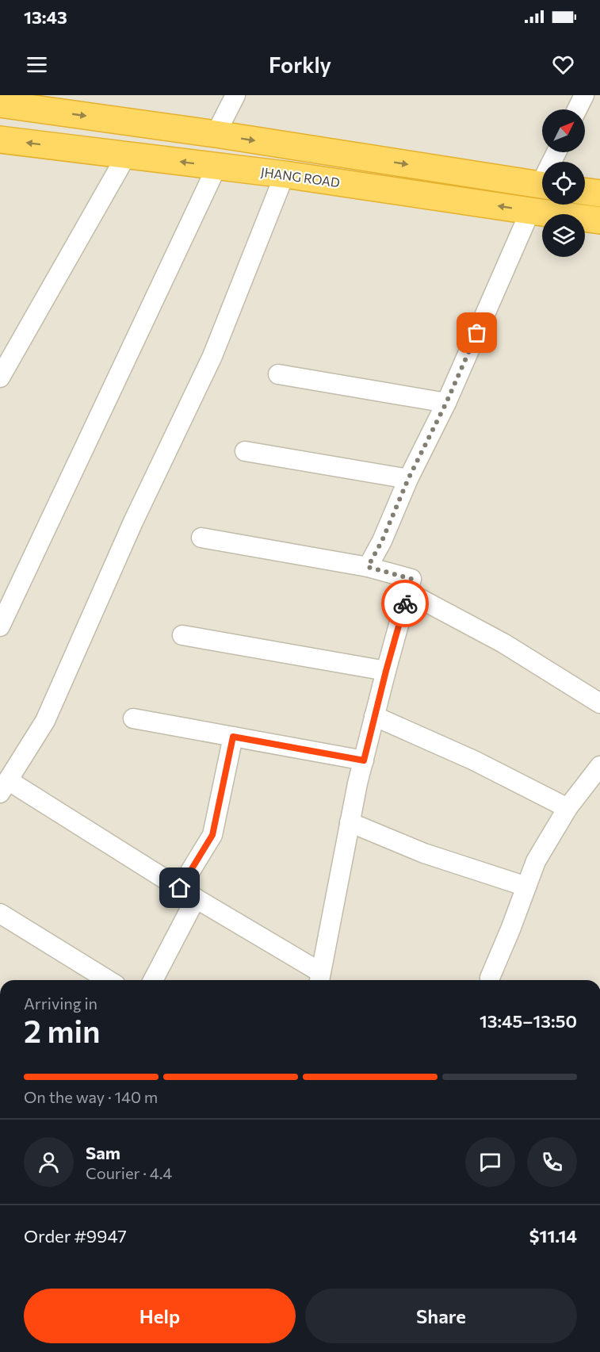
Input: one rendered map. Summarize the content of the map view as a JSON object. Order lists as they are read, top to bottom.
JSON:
{
  "streets": {
    "highway": ["JHANG ROAD"]
  },
  "north": "top right",
  "page": {
    "status": "13:43",
    "header": "Forkly",
    "heading": ["2 min", "Arriving in", "13:45–13:50"],
    "panel": [
      "Sam",
      "Courier · 4.4",
      "Order #9947",
      "$11.14"
    ],
    "bar": "On the way · 140 m",
    "buttons": ["Help", "Share"]
  }
}
